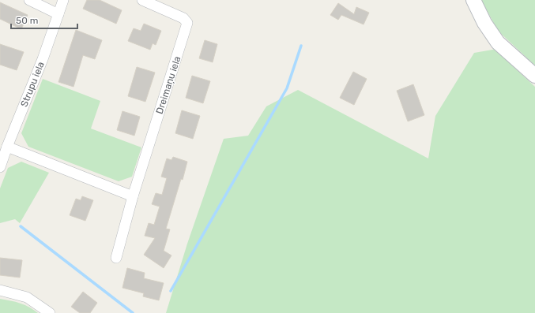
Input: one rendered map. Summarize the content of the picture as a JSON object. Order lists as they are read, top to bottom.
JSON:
{
  "streets": {
    "street": ["Strupu iela", "Dreimaņu iela"]
  },
  "scale_bar": "50 m"
}
